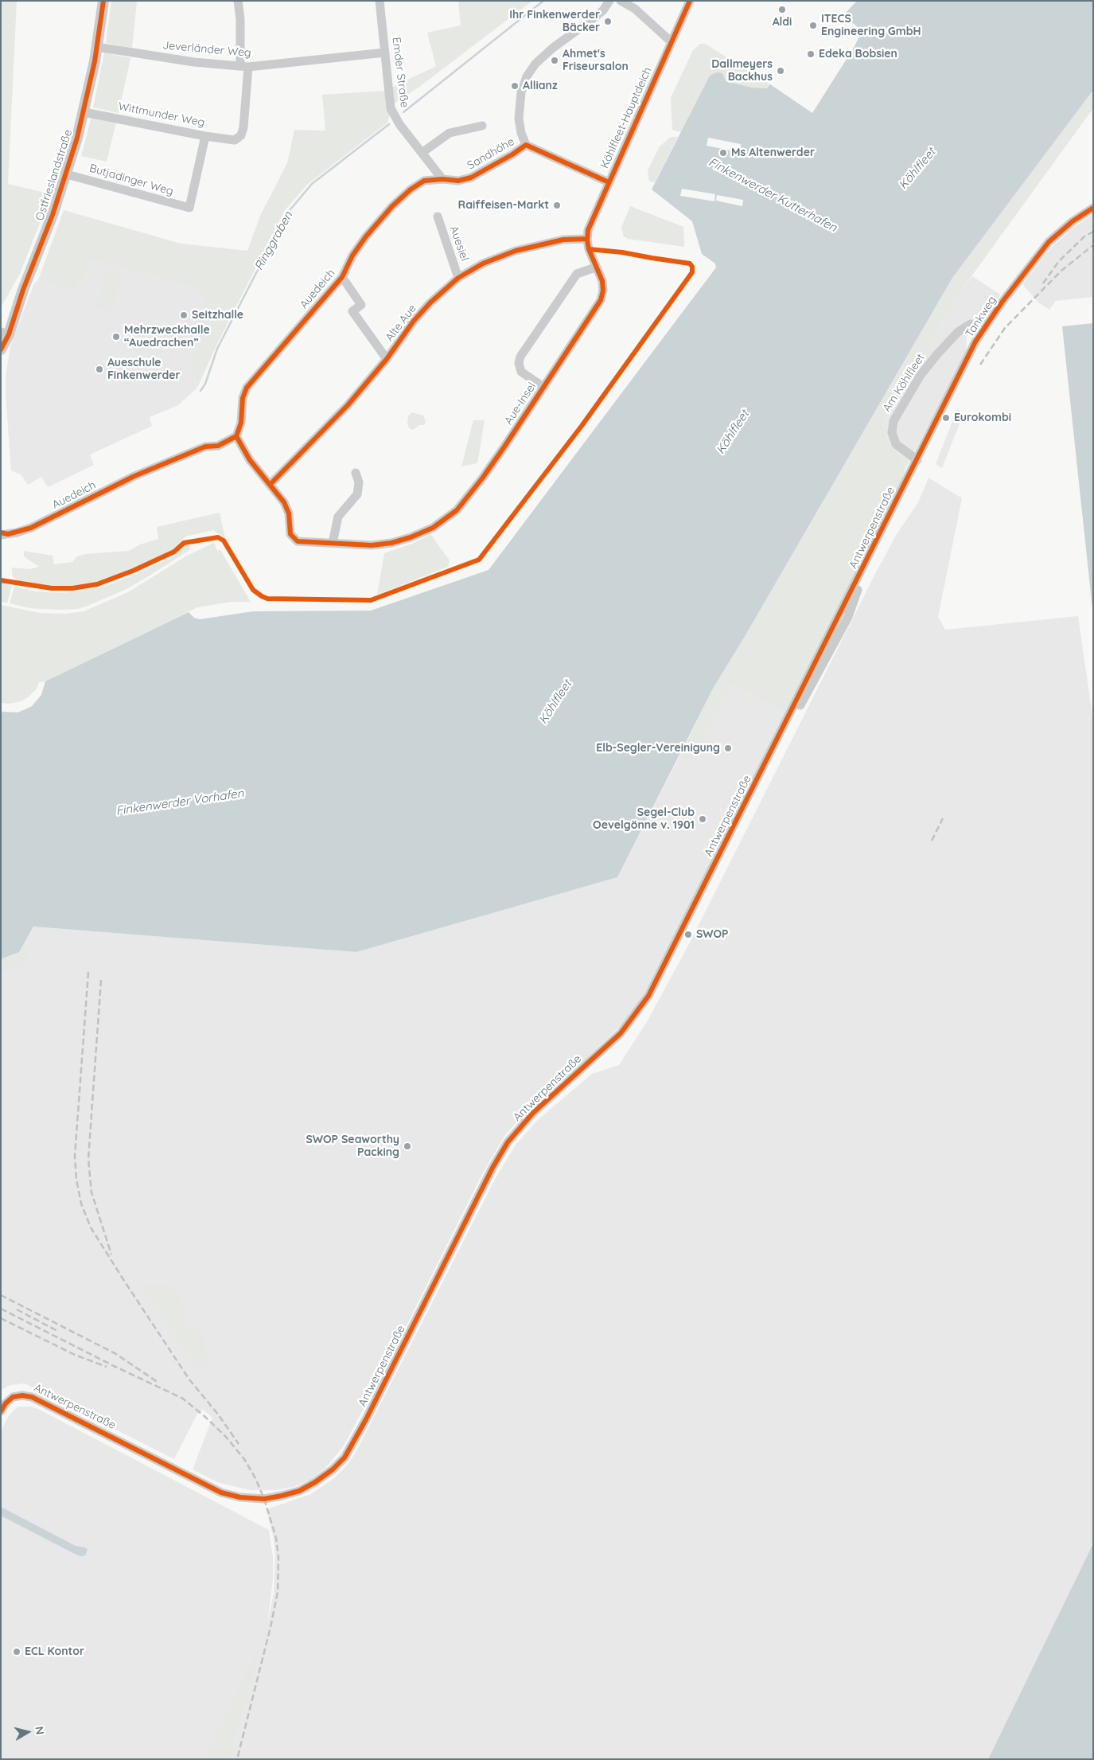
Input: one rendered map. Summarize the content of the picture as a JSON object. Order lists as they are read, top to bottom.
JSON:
{
  "streets": {
    "street": [
      "Jeverländer Weg",
      "Emder Straße",
      "Wittmunder Weg",
      "Köhlfleet-Hauptdeich",
      "Sandhöhe",
      "Ostfrieslandstraße",
      "Butjadinger Weg",
      "Auesiel",
      "Auedeich",
      "Tankweg",
      "Alte Aue",
      "Am Köhlfleet",
      "Aue-Insel",
      "Antwerpenstraße"
    ]
  },
  "crossings": [
    ["Jeverländer Weg", "Emder Straße"],
    ["Jeverländer Weg", "Wittmunder Weg"],
    ["Jeverländer Weg", "Ostfrieslandstraße"],
    ["Emder Straße", "Sandhöhe"],
    ["Emder Straße", "Auedeich"],
    ["Wittmunder Weg", "Ostfrieslandstraße"],
    ["Wittmunder Weg", "Butjadinger Weg"],
    ["Köhlfleet-Hauptdeich", "Alte Aue"],
    ["Köhlfleet-Hauptdeich", "Aue-Insel"],
    ["Sandhöhe", "Auedeich"],
    ["Ostfrieslandstraße", "Butjadinger Weg"],
    ["Auesiel", "Alte Aue"],
    ["Tankweg", "Am Köhlfleet"],
    ["Tankweg", "Antwerpenstraße"],
    ["Am Köhlfleet", "Antwerpenstraße"]
  ],
  "water": [
    "Köhlfleet",
    "Finkenwerder Kutterhafen",
    "Ringgraben",
    "Finkenwerder Vorhafen"
  ],
  "places": [
    "Aldi",
    "Ihr Finkenwerder Bäcker",
    "ITECS Engineering GmbH",
    "Edeka Bobsien",
    "Ahmet's Friseursalon",
    "Dallmeyers Backhus",
    "Allianz",
    "Ms Altenwerder",
    "Raiffeisen-Markt",
    "Seitzhalle",
    "Mehrzweckhalle “Auedrachen”",
    "Aueschule Finkenwerder",
    "Eurokombi",
    "Elb-Segler-Vereinigung",
    "Segel-Club Oevelgönne v. 1901",
    "SWOP",
    "SWOP Seaworthy Packing",
    "ECL Kontor"
  ],
  "north": "right"
}
